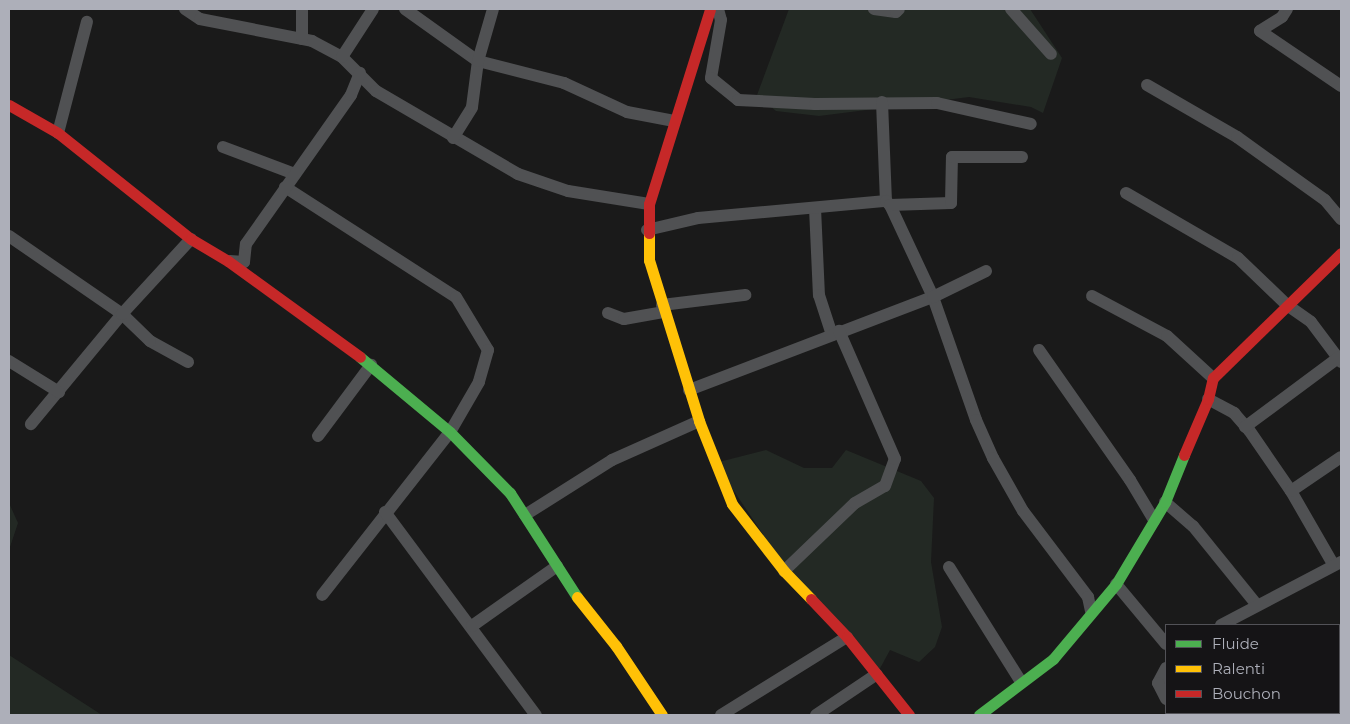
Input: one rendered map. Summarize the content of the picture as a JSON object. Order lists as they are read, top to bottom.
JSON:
{
  "legend": ["Fluide", "Ralenti", "Bouchon"]
}
